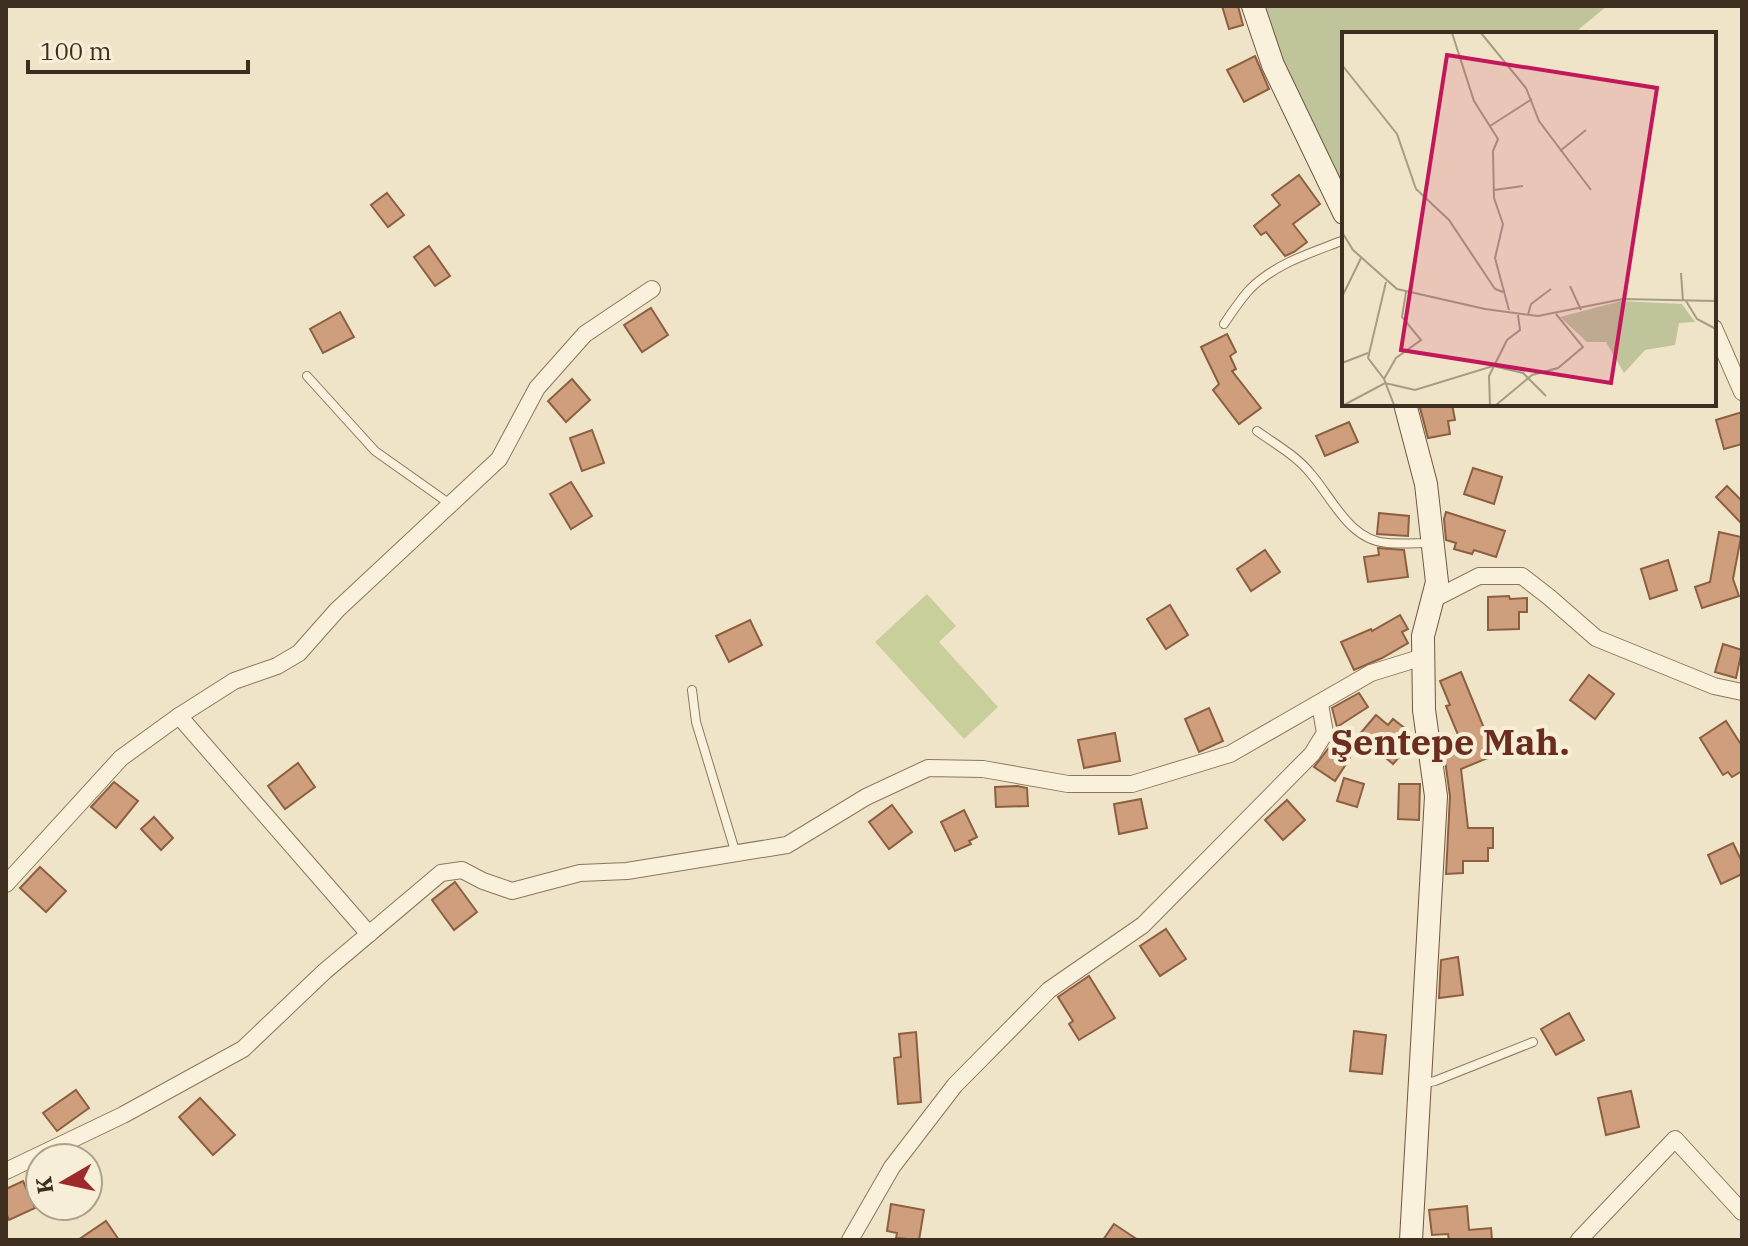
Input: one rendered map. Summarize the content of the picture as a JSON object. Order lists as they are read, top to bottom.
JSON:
{
  "districts": ["Şentepe Mah."],
  "scale_bar": "100 m",
  "north": "left"
}
